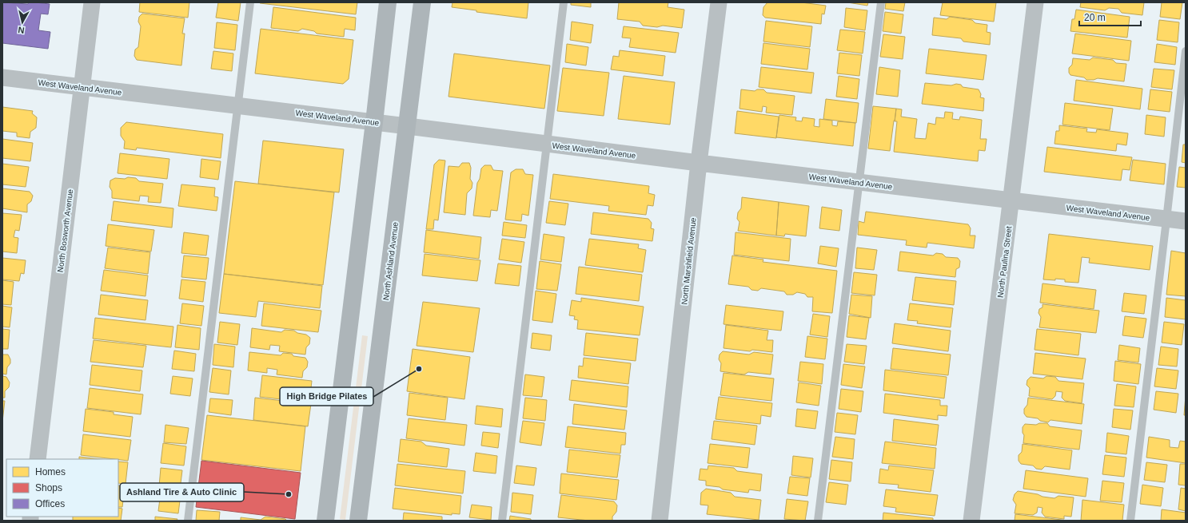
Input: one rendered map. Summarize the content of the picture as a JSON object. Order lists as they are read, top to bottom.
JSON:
{
  "streets": {
    "main road": ["North Ashland Avenue"],
    "street": [
      "West Waveland Avenue",
      "North Bosworth Avenue",
      "North Marshfield Avenue",
      "North Paulina Street"
    ]
  },
  "crossings": [
    ["West Waveland Avenue", "North Bosworth Avenue"],
    ["West Waveland Avenue", "North Ashland Avenue"],
    ["West Waveland Avenue", "North Marshfield Avenue"],
    ["West Waveland Avenue", "North Paulina Street"]
  ],
  "places": ["High Bridge Pilates", "Ashland Tire & Auto Clinic"],
  "legend": ["Homes", "Shops", "Offices"],
  "scale_bar": "20 m",
  "north": "bottom"
}
